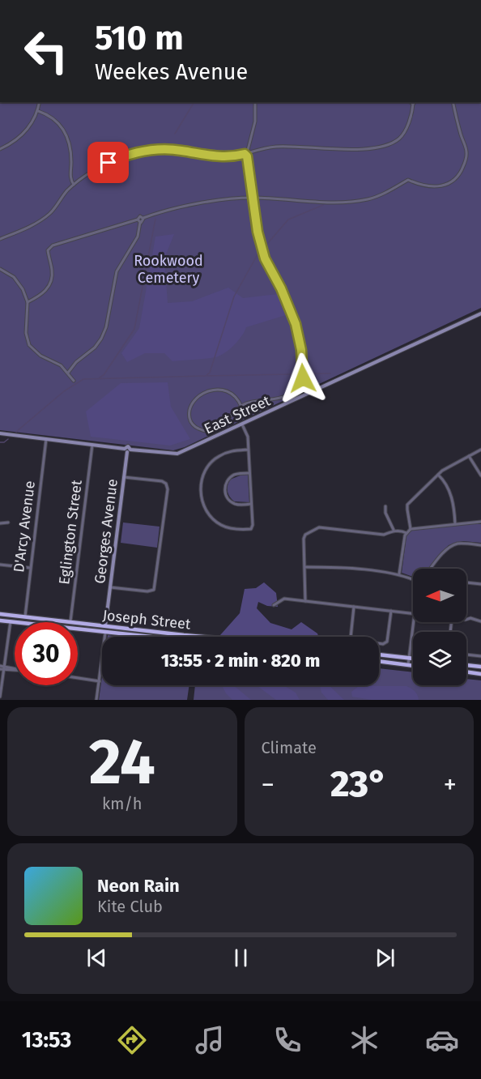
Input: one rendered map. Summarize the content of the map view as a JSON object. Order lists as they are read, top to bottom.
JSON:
{
  "streets": {
    "highway": ["Georges Avenue", "Joseph Street"],
    "main road": ["East Street"],
    "street": ["D'Arcy Avenue", "Eglington Street"]
  },
  "crossings": [
    ["East Street", "D'Arcy Avenue"],
    ["East Street", "Georges Avenue"],
    ["East Street", "Eglington Street"],
    ["D'Arcy Avenue", "Joseph Street"],
    ["Georges Avenue", "Joseph Street"],
    ["Eglington Street", "Joseph Street"]
  ],
  "parks": ["Rookwood Cemetery"],
  "north": "left",
  "page": {
    "turn": ["510 m", "Weekes Avenue"],
    "limit": "30",
    "trip": "13:55 · 2 min · 820 m",
    "tile": [
      ["24", "km/h"],
      "Climate"
    ],
    "heat": ["−", "23°", "+"],
    "song": ["Neon Rain", "Kite Club"],
    "tabs": "13:53"
  }
}
